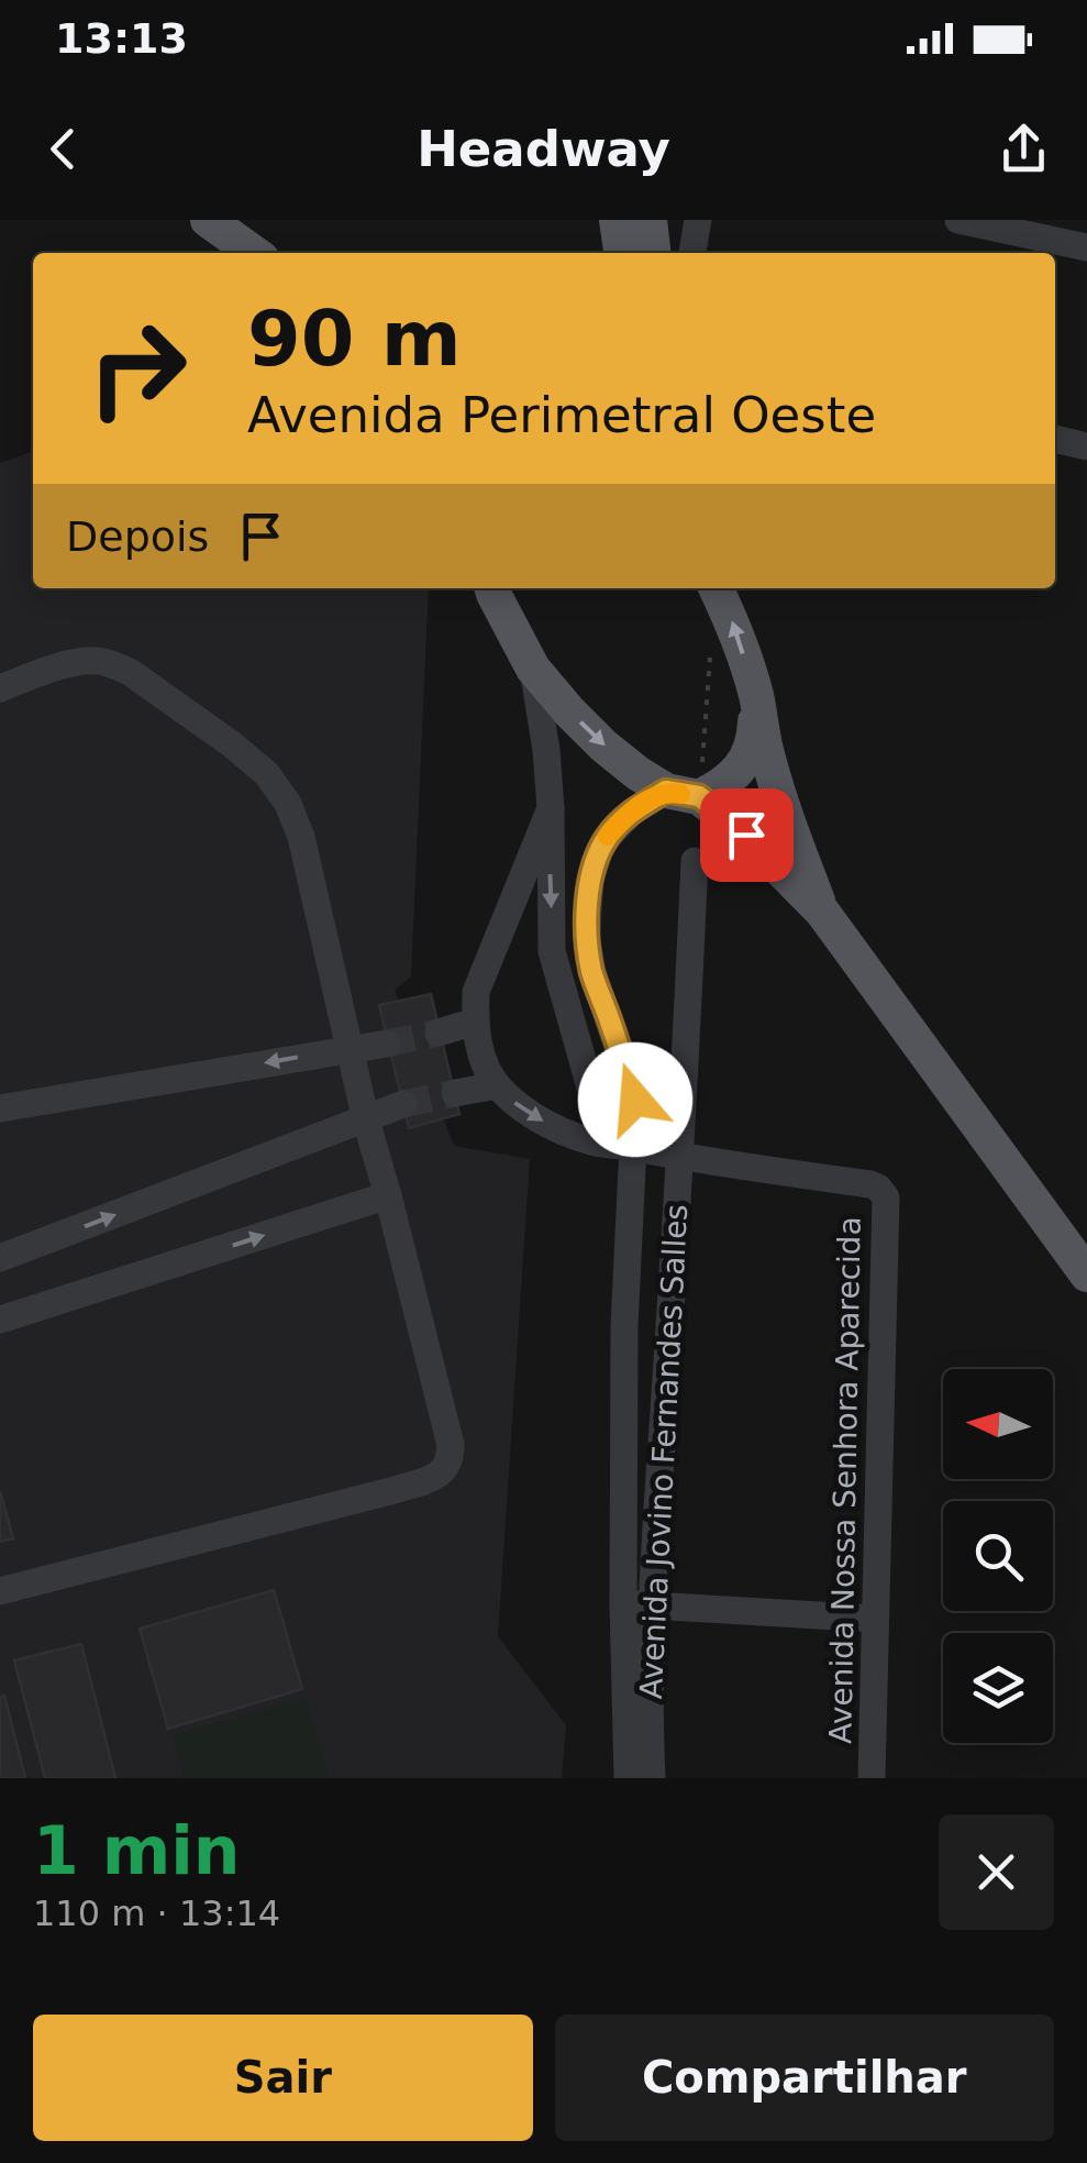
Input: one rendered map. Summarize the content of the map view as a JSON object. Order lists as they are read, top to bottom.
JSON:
{
  "streets": {
    "street": ["Avenida Jovino Fernandes Salles", "Avenida Nossa Senhora Aparecida"]
  },
  "crossings": [
    ["Avenida Jovino Fernandes Salles", "Avenida Nossa Senhora Aparecida"]
  ],
  "north": "left",
  "page": {
    "status": "13:13",
    "header": "Headway",
    "turn": ["90 m", "Avenida Perimetral Oeste"],
    "then": "Depois",
    "heading": ["1 min", "110 m · 13:14"],
    "buttons": ["Sair", "Compartilhar"]
  }
}
